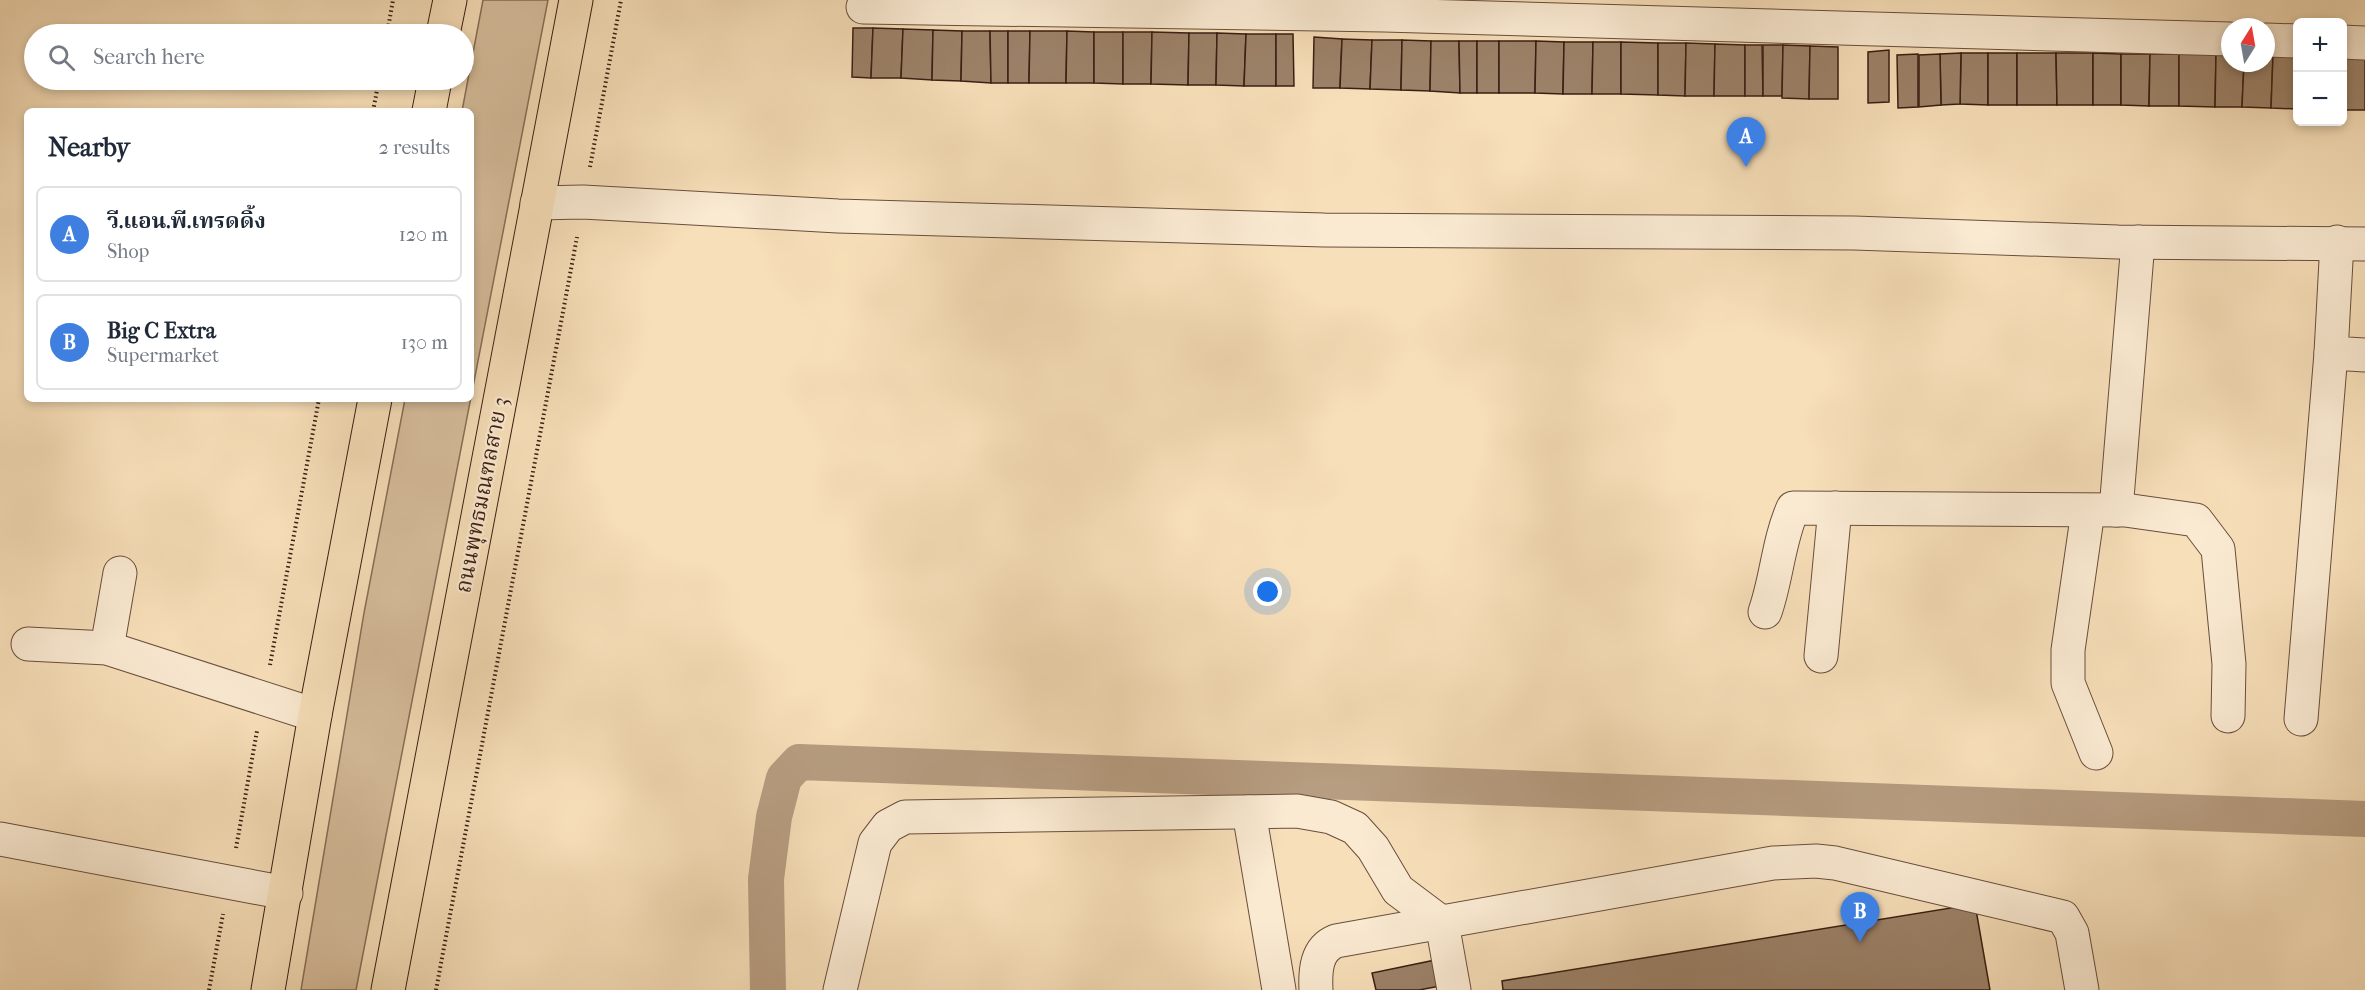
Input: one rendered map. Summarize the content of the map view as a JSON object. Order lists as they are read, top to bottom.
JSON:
{
  "streets": {
    "main road": ["ถนนพุทธมณฑลสาย 3"]
  },
  "north": "top",
  "page": {
    "map_buttons": ["+", "−"],
    "search": "Search here",
    "heading": ["Nearby", "2 results"],
    "pins": ["A", "B"],
    "list": [
      {
        "mark": "A",
        "name": "วี.แอน.พี.เทรดดิ้ง",
        "note": "Shop",
        "value": "120 m"
      },
      {
        "mark": "B",
        "name": "Big C Extra",
        "note": "Supermarket",
        "value": "130 m"
      }
    ]
  }
}
